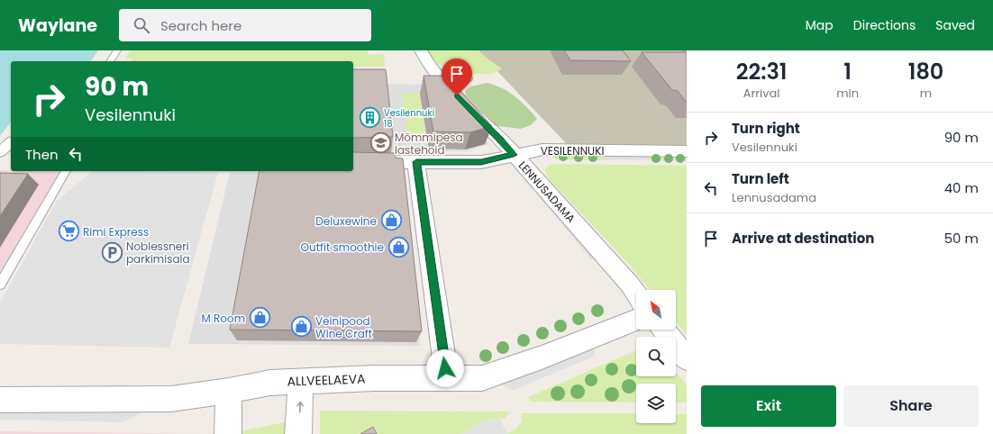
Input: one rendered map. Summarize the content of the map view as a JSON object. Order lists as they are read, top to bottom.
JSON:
{
  "streets": {
    "street": ["VESILENNUKI", "LENNUSADAMA", "ALLVEELAEVA"]
  },
  "crossings": [
    ["VESILENNUKI", "LENNUSADAMA"]
  ],
  "places": {
    "building": ["Vesilennuki 18"],
    "school or university": ["Mõmmipesa lastehoid"],
    "shop": [
      "Deluxewine",
      "Outfit smoothie",
      "M Room",
      "Veinipood Wine Craft"
    ],
    "supermarket": ["Rimi Express"],
    "parking": ["Noblessneri parkimisala"]
  },
  "north": "top left",
  "page": {
    "header": "Waylane",
    "search": "Search here",
    "nav": ["Map", "Directions", "Saved"],
    "eta": [
      "22:31",
      "Arrival",
      "1",
      "min",
      "180",
      "m"
    ],
    "turn": ["90 m", "Vesilennuki"],
    "list": [
      {
        "name": "Turn right",
        "note": "Vesilennuki",
        "value": "90 m"
      },
      {
        "name": "Turn left",
        "note": "Lennusadama",
        "value": "40 m"
      },
      {
        "name": "Arrive at destination",
        "value": "50 m"
      }
    ],
    "then": "Then",
    "buttons": ["Exit", "Share"]
  }
}
